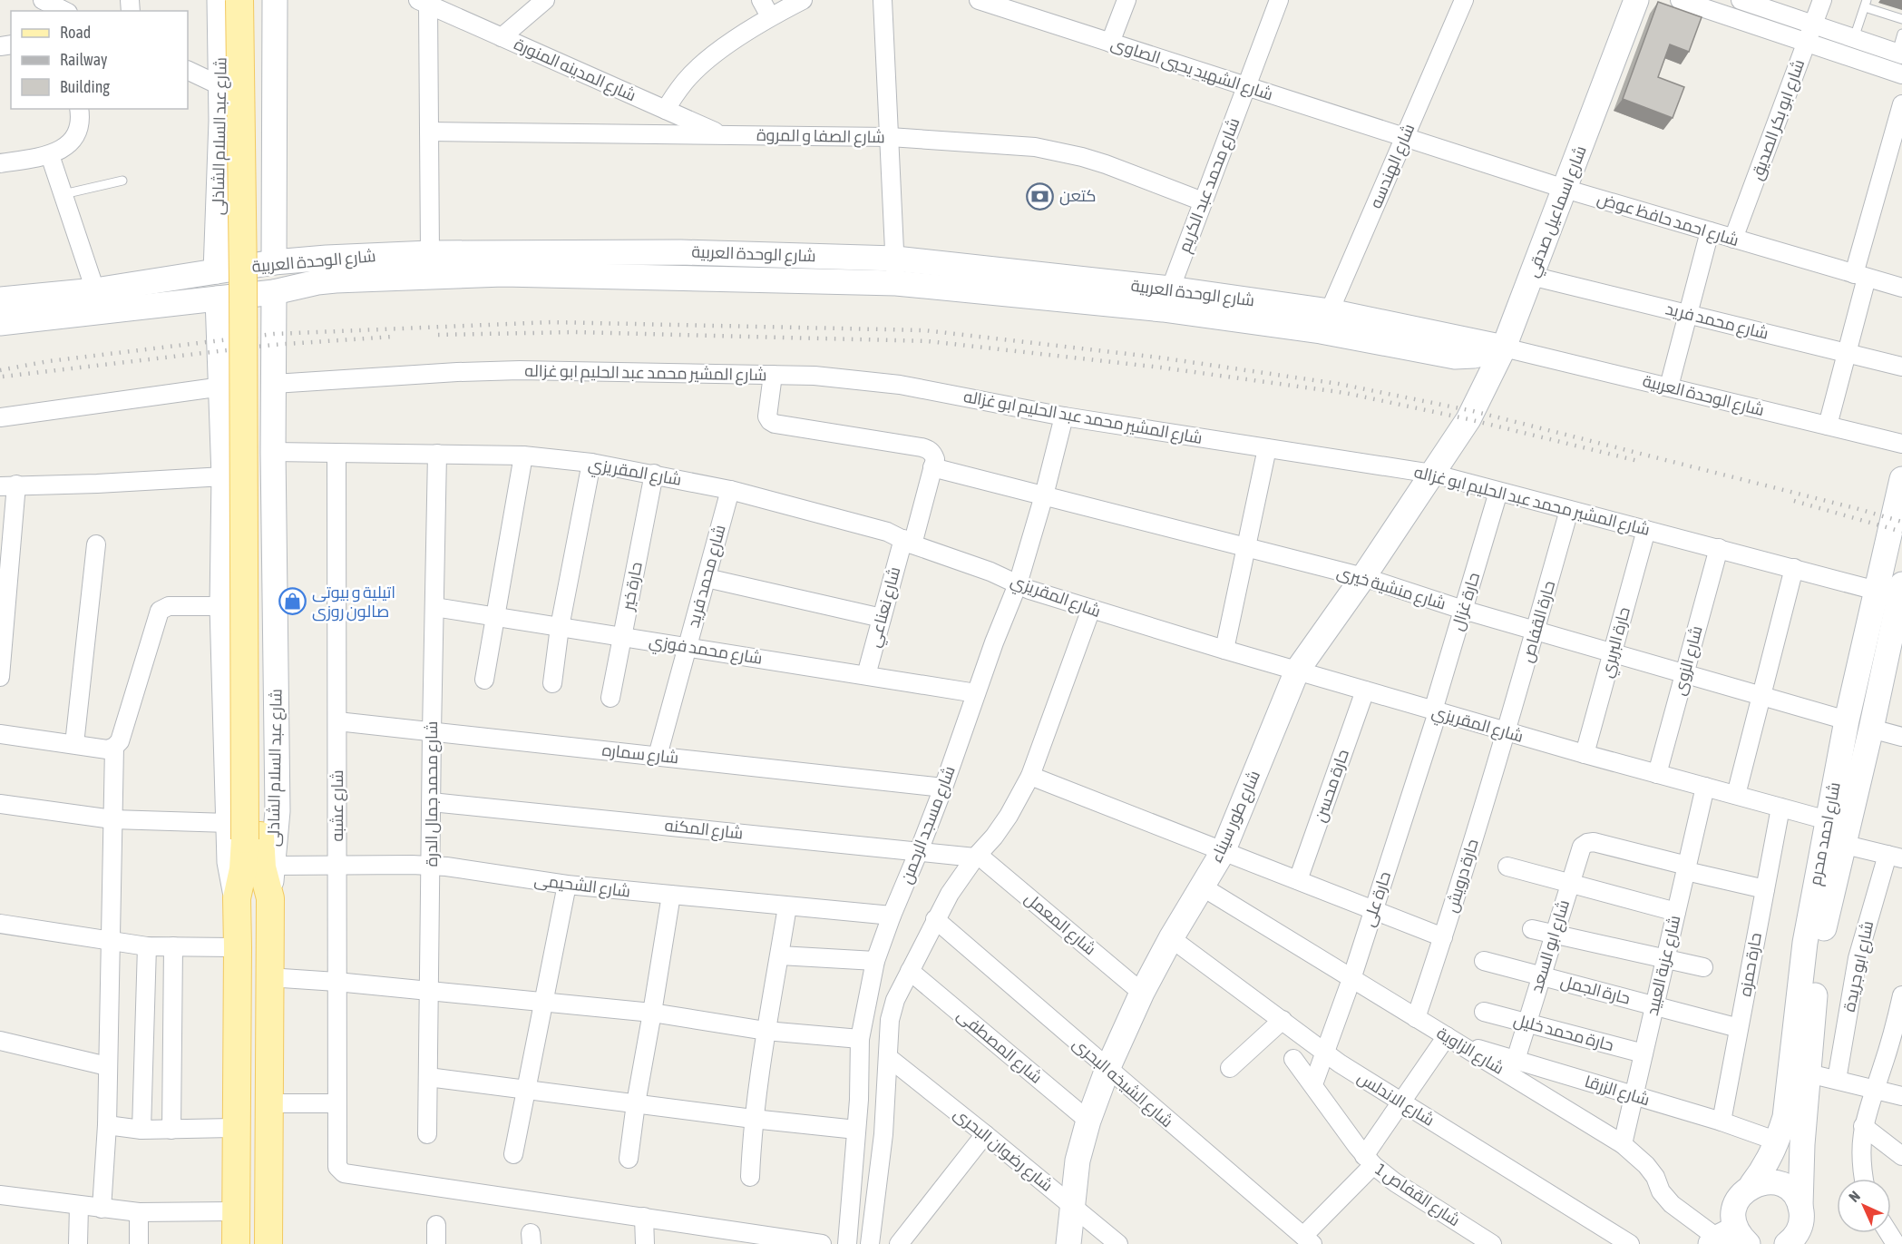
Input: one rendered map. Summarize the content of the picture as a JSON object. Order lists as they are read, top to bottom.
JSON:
{
  "streets": {
    "main road": ["شارع عبد السلام الشاذلى"],
    "street": [
      "شارع الشهيد يحيي الصاوى",
      "شارع المدينه المنورة",
      "شارع ابو بكر الصديق",
      "شارع الصفا و المروة",
      "شارع الهندسه",
      "شارع محمد عبد الكريم",
      "شارع اسماعيل صدقي",
      "شارع احمد حافظ عوض",
      "شارع الوحدة العربية",
      "شارع محمد فريد",
      "شارع المشير محمد عبد الحليم ابو غزاله",
      "شارع المقريزي",
      "حارة خير",
      "شارع منشية خيرى",
      "حارة غزال",
      "شارع نعناعي",
      "حارة القفاص",
      "حارة البربري",
      "شارع محمد فوزي",
      "شارع الزوى",
      "شارع سماره",
      "حارة محسن",
      "شارع محمد جمال الدرة",
      "شارع عشبه",
      "شارع طور سيناء",
      "شارع مسجد الرحمن",
      "شارع المكنه",
      "شارع احمد محرم",
      "حارة درويش",
      "شارع الشحيمى",
      "حارة على",
      "شارع المعمل",
      "شارع ابو السعد",
      "حارة حمزه",
      "شارع عزبة العبيد",
      "شارع ابو جريدة",
      "حارة الجمل",
      "حارة محمد خليل",
      "شارع المصطفى",
      "شارع الزاوية",
      "شارع الشيخه البحرى",
      "شارع الزرقا",
      "شارع الاندلس",
      "شارع رضوان البحرى",
      "شارع القفاص 1"
    ]
  },
  "crossings": [
    ["شارع الشهيد يحيي الصاوى", "شارع الهندسه"],
    ["شارع الشهيد يحيي الصاوى", "شارع محمد عبد الكريم"],
    ["شارع الشهيد يحيي الصاوى", "شارع احمد حافظ عوض"],
    ["شارع المدينه المنورة", "شارع الصفا و المروة"],
    ["شارع المدينه المنورة", "شارع الوحدة العربية"],
    ["شارع ابو بكر الصديق", "شارع احمد حافظ عوض"],
    ["شارع عبد السلام الشاذلى", "شارع الوحدة العربية"],
    ["شارع عبد السلام الشاذلى", "شارع المشير محمد عبد الحليم ابو غزاله"],
    ["شارع عبد السلام الشاذلى", "شارع المقريزي"],
    ["شارع عبد السلام الشاذلى", "شارع الشحيمى"],
    ["شارع الصفا و المروة", "شارع محمد عبد الكريم"],
    ["شارع الهندسه", "شارع احمد حافظ عوض"],
    ["شارع الهندسه", "شارع الوحدة العربية"],
    ["شارع محمد عبد الكريم", "شارع الوحدة العربية"],
    ["شارع اسماعيل صدقي", "شارع احمد حافظ عوض"],
    ["شارع اسماعيل صدقي", "شارع الوحدة العربية"],
    ["شارع اسماعيل صدقي", "شارع محمد فريد"],
    ["شارع اسماعيل صدقي", "شارع طور سيناء"],
    ["شارع محمد فريد", "شارع المقريزي"],
    ["شارع محمد فريد", "شارع محمد فوزي"],
    ["شارع محمد فريد", "شارع سماره"],
    ["شارع المشير محمد عبد الحليم ابو غزاله", "حارة غزال"],
    ["شارع المشير محمد عبد الحليم ابو غزاله", "حارة القفاص"],
    ["شارع المشير محمد عبد الحليم ابو غزاله", "حارة البربري"],
    ["شارع المشير محمد عبد الحليم ابو غزاله", "شارع الزوى"],
    ["شارع المشير محمد عبد الحليم ابو غزاله", "شارع طور سيناء"],
    ["شارع المشير محمد عبد الحليم ابو غزاله", "شارع مسجد الرحمن"],
    ["شارع المشير محمد عبد الحليم ابو غزاله", "شارع احمد محرم"],
    ["شارع المقريزي", "حارة خير"],
    ["شارع المقريزي", "حارة غزال"],
    ["شارع المقريزي", "شارع نعناعي"],
    ["شارع المقريزي", "حارة القفاص"],
    ["شارع المقريزي", "حارة البربري"],
    ["شارع المقريزي", "شارع الزوى"],
    ["شارع المقريزي", "حارة محسن"],
    ["شارع المقريزي", "شارع محمد جمال الدرة"],
    ["شارع المقريزي", "شارع عشبه"],
    ["شارع المقريزي", "شارع طور سيناء"],
    ["شارع المقريزي", "شارع مسجد الرحمن"],
    ["شارع المقريزي", "شارع احمد محرم"],
    ["شارع المقريزي", "حارة درويش"],
    ["شارع المقريزي", "حارة على"],
    ["شارع المقريزي", "حارة حمزه"],
    ["شارع المقريزي", "شارع عزبة العبيد"],
    ["شارع المقريزي", "شارع ابو جريدة"],
    ["حارة خير", "شارع محمد فوزي"],
    ["شارع منشية خيرى", "حارة غزال"],
    ["شارع منشية خيرى", "شارع نعناعي"],
    ["شارع منشية خيرى", "حارة القفاص"],
    ["شارع منشية خيرى", "حارة البربري"],
    ["شارع منشية خيرى", "شارع الزوى"],
    ["شارع منشية خيرى", "شارع طور سيناء"],
    ["شارع منشية خيرى", "شارع مسجد الرحمن"],
    ["شارع منشية خيرى", "شارع احمد محرم"],
    ["حارة غزال", "حارة على"],
    ["شارع نعناعي", "شارع محمد فوزي"],
    ["حارة القفاص", "حارة درويش"],
    ["شارع محمد فوزي", "شارع محمد جمال الدرة"],
    ["شارع محمد فوزي", "شارع مسجد الرحمن"],
    ["شارع سماره", "شارع محمد جمال الدرة"],
    ["شارع سماره", "شارع عشبه"],
    ["شارع سماره", "شارع مسجد الرحمن"],
    ["شارع محمد جمال الدرة", "شارع المكنه"],
    ["شارع محمد جمال الدرة", "شارع الشحيمى"],
    ["شارع عشبه", "شارع الشحيمى"],
    ["شارع طور سيناء", "شارع المعمل"],
    ["شارع طور سيناء", "شارع المصطفى"],
    ["شارع طور سيناء", "شارع الزاوية"],
    ["شارع طور سيناء", "شارع الشيخه البحرى"],
    ["شارع طور سيناء", "شارع الاندلس"],
    ["شارع طور سيناء", "شارع رضوان البحرى"],
    ["شارع مسجد الرحمن", "شارع المكنه"],
    ["شارع مسجد الرحمن", "شارع الشحيمى"],
    ["شارع المكنه", "شارع المعمل"],
    ["شارع احمد محرم", "شارع الزاوية"],
    ["شارع احمد محرم", "شارع الزرقا"],
    ["حارة درويش", "شارع الزاوية"],
    ["حارة على", "شارع الزاوية"],
    ["حارة على", "شارع الاندلس"],
    ["حارة على", "شارع القفاص 1"],
    ["شارع ابو السعد", "شارع عزبة العبيد"],
    ["شارع ابو السعد", "حارة الجمل"],
    ["شارع ابو السعد", "حارة محمد خليل"],
    ["شارع ابو السعد", "شارع الزرقا"],
    ["حارة حمزه", "حارة الجمل"],
    ["حارة حمزه", "شارع الزرقا"],
    ["شارع عزبة العبيد", "حارة الجمل"],
    ["شارع عزبة العبيد", "حارة محمد خليل"],
    ["شارع عزبة العبيد", "شارع الزاوية"],
    ["شارع عزبة العبيد", "شارع الزرقا"],
    ["شارع الزاوية", "شارع الزرقا"]
  ],
  "places": {
    "bank": ["كتعن"],
    "shop": ["اتيلية و بيوتى صالون روزى"]
  },
  "legend": ["Road", "Railway", "Building"],
  "north": "top left"
}
